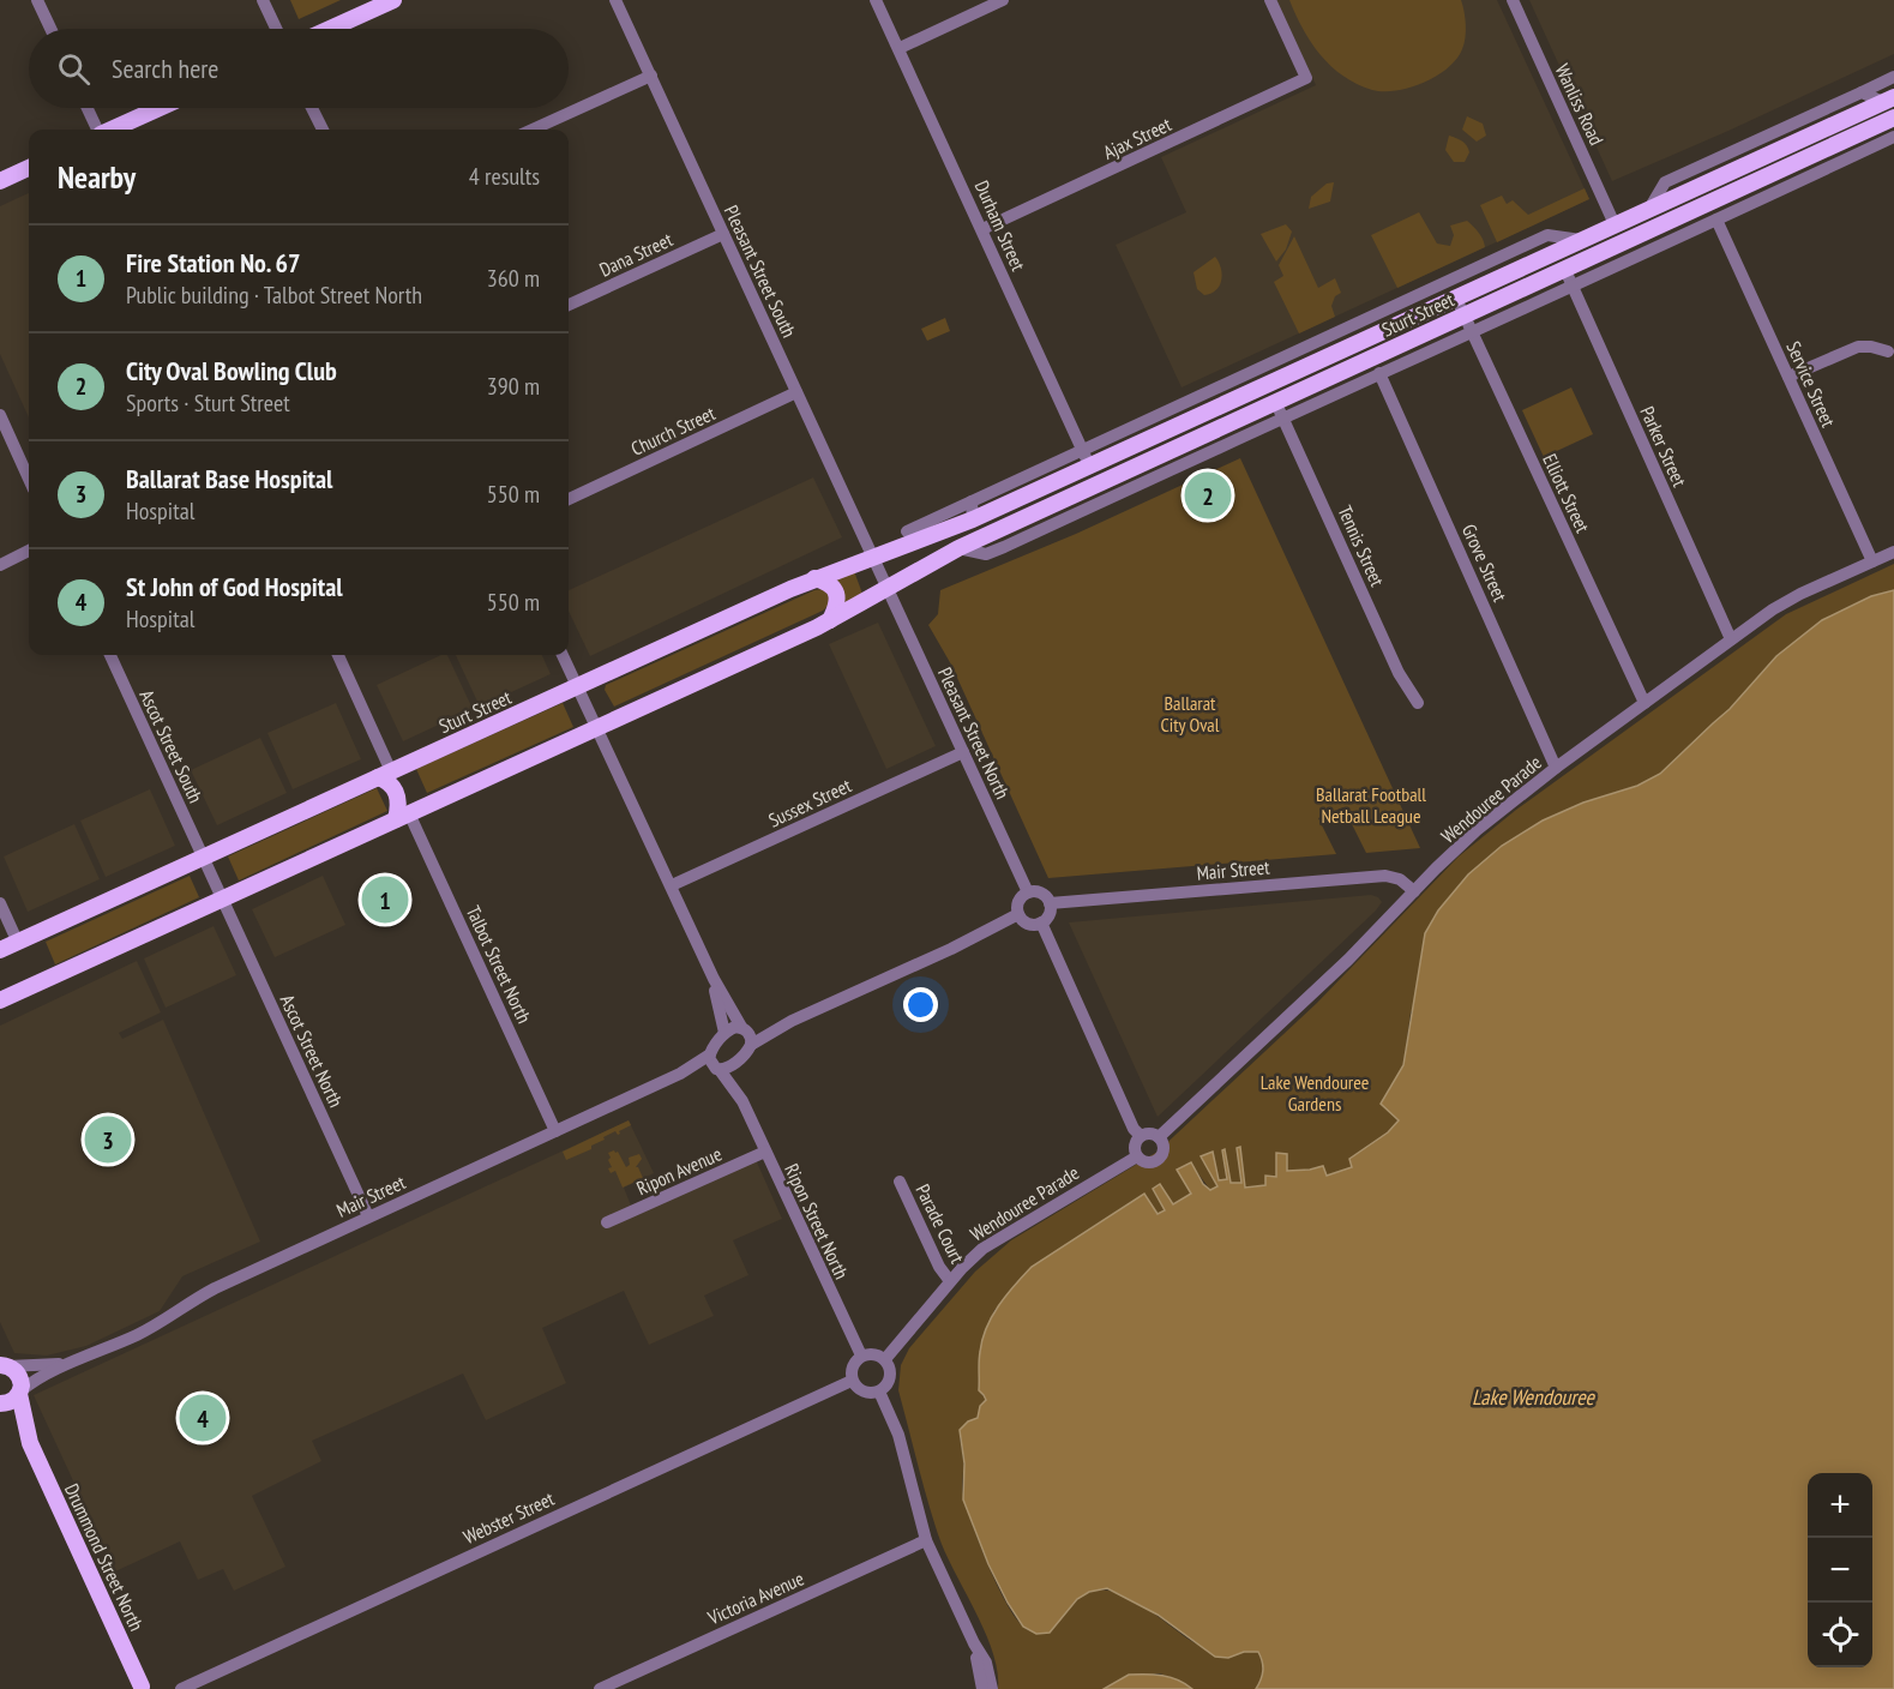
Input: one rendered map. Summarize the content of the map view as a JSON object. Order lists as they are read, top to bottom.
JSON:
{
  "streets": {
    "main road": ["Sturt Street", "Drummond Street North"],
    "street": [
      "Wanliss Road",
      "Ajax Street",
      "Durham Street",
      "Dana Street",
      "Pleasant Street South",
      "Service Street",
      "Church Street",
      "Parker Street",
      "Elliott Street",
      "Tennis Street",
      "Grove Street",
      "Pleasant Street North",
      "Ascot Street South",
      "Wendouree Parade",
      "Sussex Street",
      "Mair Street",
      "Talbot Street North",
      "Ascot Street North",
      "Ripon Avenue",
      "Ripon Street North",
      "Parade Court",
      "Webster Street",
      "Victoria Avenue"
    ]
  },
  "crossings": [
    ["Wanliss Road", "Sturt Street"],
    ["Ajax Street", "Durham Street"],
    ["Durham Street", "Sturt Street"],
    ["Dana Street", "Pleasant Street South"],
    ["Pleasant Street South", "Sturt Street"],
    ["Pleasant Street South", "Church Street"],
    ["Pleasant Street South", "Pleasant Street North"],
    ["Sturt Street", "Service Street"],
    ["Sturt Street", "Parker Street"],
    ["Sturt Street", "Elliott Street"],
    ["Sturt Street", "Tennis Street"],
    ["Sturt Street", "Grove Street"],
    ["Sturt Street", "Pleasant Street North"],
    ["Sturt Street", "Ascot Street South"],
    ["Sturt Street", "Talbot Street North"],
    ["Sturt Street", "Ascot Street North"],
    ["Service Street", "Wendouree Parade"],
    ["Parker Street", "Wendouree Parade"],
    ["Elliott Street", "Wendouree Parade"],
    ["Grove Street", "Wendouree Parade"],
    ["Pleasant Street North", "Sussex Street"],
    ["Pleasant Street North", "Mair Street"],
    ["Ascot Street South", "Ascot Street North"],
    ["Wendouree Parade", "Mair Street"],
    ["Wendouree Parade", "Ripon Street North"],
    ["Wendouree Parade", "Parade Court"],
    ["Wendouree Parade", "Webster Street"],
    ["Mair Street", "Talbot Street North"],
    ["Mair Street", "Ascot Street North"],
    ["Mair Street", "Ripon Street North"],
    ["Mair Street", "Drummond Street North"],
    ["Ripon Avenue", "Ripon Street North"],
    ["Ripon Street North", "Webster Street"]
  ],
  "water": ["Lake Wendouree"],
  "parks": ["Ballarat City Oval", "Ballarat Football Netball League", "Lake Wendouree Gardens"],
  "page": {
    "search": "Search here",
    "heading": ["Nearby", "4 results"],
    "list": [
      {
        "mark": "1",
        "name": "Fire Station No. 67",
        "note": "Public building · Talbot Street North",
        "value": "360 m"
      },
      {
        "mark": "2",
        "name": "City Oval Bowling Club",
        "note": "Sports · Sturt Street",
        "value": "390 m"
      },
      {
        "mark": "3",
        "name": "Ballarat Base Hospital",
        "note": "Hospital",
        "value": "550 m"
      },
      {
        "mark": "4",
        "name": "St John of God Hospital",
        "note": "Hospital",
        "value": "550 m"
      }
    ],
    "pins": [
      "2",
      "1",
      "3",
      "4"
    ],
    "map_buttons": ["+", "−"]
  }
}
